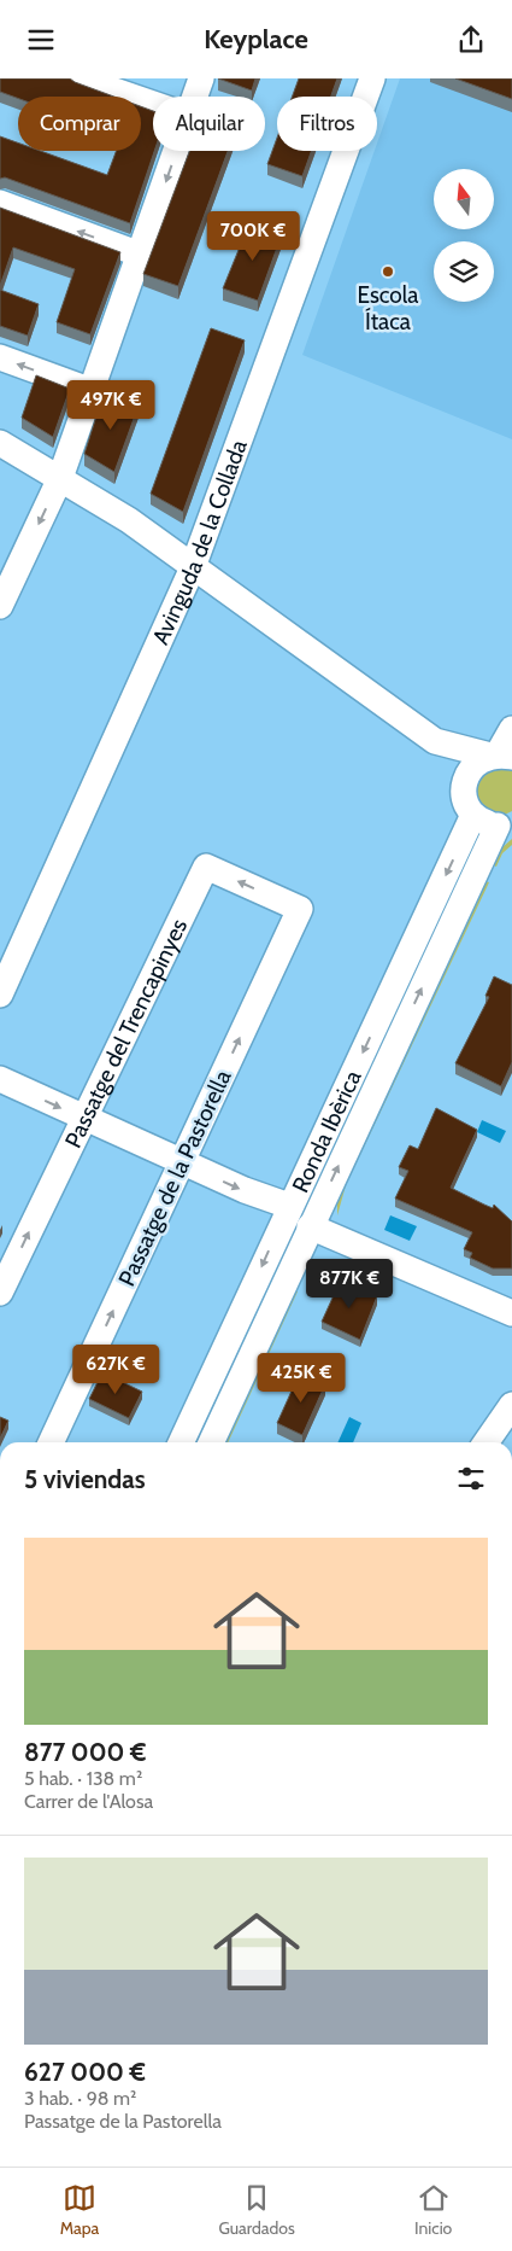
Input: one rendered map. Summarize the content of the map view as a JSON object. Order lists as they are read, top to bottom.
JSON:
{
  "streets": {
    "street": [
      "Avinguda de la Collada",
      "Passatge del Trencapinyes",
      "Ronda Ibèrica",
      "Passatge de la Pastorella"
    ]
  },
  "crossings": [
    ["Passatge del Trencapinyes", "Passatge de la Pastorella"]
  ],
  "one_way": ["Passatge de la Pastorella"],
  "places": ["Escola Ítaca"],
  "north": "top",
  "page": {
    "header": "Keyplace",
    "chip": ["Comprar", "Alquilar", "Filtros"],
    "price": [
      "700K €",
      "497K €",
      "877K €",
      "627K €",
      "425K €"
    ],
    "heading": "5 viviendas",
    "list": [
      {
        "name": "877 000 €",
        "note": "5 hab. · 138 m² · Carrer de l'Alosa"
      },
      {
        "name": "627 000 €",
        "note": "3 hab. · 98 m² · Passatge de la Pastorella"
      }
    ],
    "tabs": ["Mapa", "Guardados", "Inicio"]
  }
}
